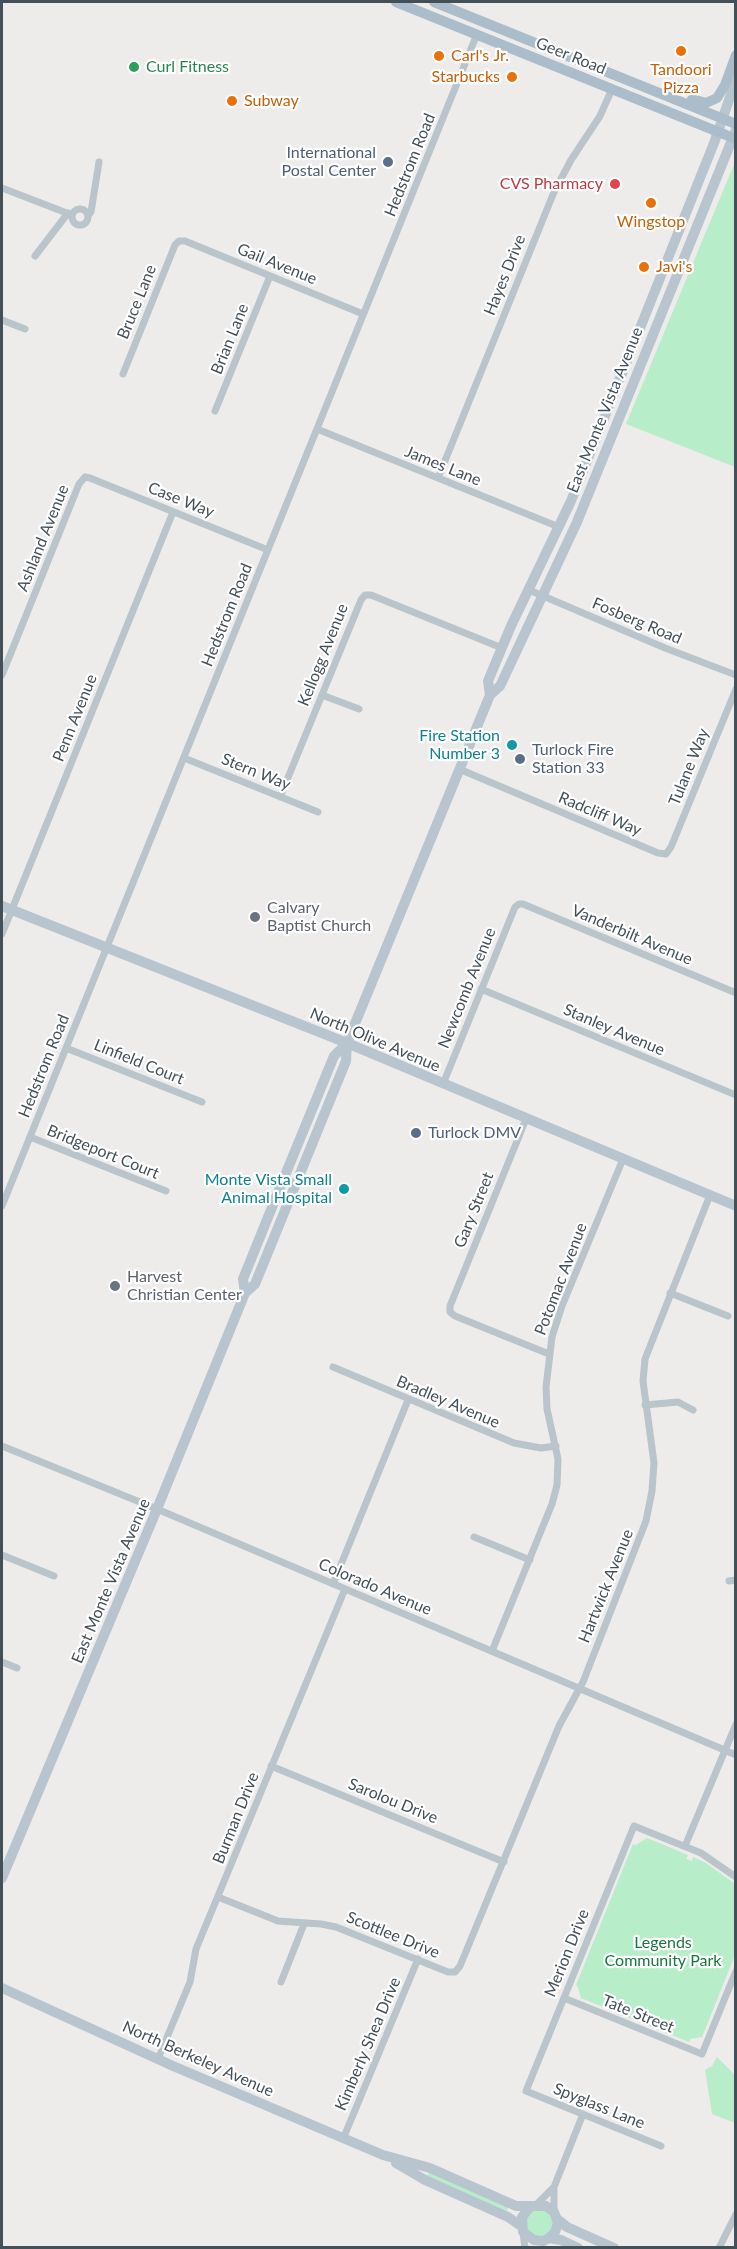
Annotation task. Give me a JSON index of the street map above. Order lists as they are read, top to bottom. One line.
{"streets":{"main road":["Geer Road","East Monte Vista Avenue","North Olive Avenue","North Berkeley Avenue"],"street":["Hedstrom Road","Gail Avenue","Hayes Drive","Bruce Lane","Brian Lane","James Lane","Case Way","Ashland Avenue","Fosberg Road","Kellogg Avenue","Penn Avenue","Tulane Way","Stern Way","Radcliff Way","Vanderbilt Avenue","Newcomb Avenue","Stanley Avenue","Linfield Court","Bridgeport Court","Gary Street","Potomac Avenue","Bradley Avenue","Hartwick Avenue","Colorado Avenue","Sarolou Drive","Burman Drive","Scottlee Drive","Merion Drive","Tate Street","Kimberly Shea Drive","Spyglass Lane"]},"crossings":[["Geer Road","Hedstrom Road"],["Geer Road","Hayes Drive"],["Geer Road","East Monte Vista Avenue"],["Hedstrom Road","Gail Avenue"],["Hedstrom Road","James Lane"],["Hedstrom Road","Case Way"],["Hedstrom Road","Stern Way"],["Hedstrom Road","North Olive Avenue"],["Hedstrom Road","Linfield Court"],["Hedstrom Road","Bridgeport Court"],["Gail Avenue","Bruce Lane"],["Gail Avenue","Brian Lane"],["Hayes Drive","James Lane"],["East Monte Vista Avenue","James Lane"],["East Monte Vista Avenue","Fosberg Road"],["East Monte Vista Avenue","Kellogg Avenue"],["East Monte Vista Avenue","Radcliff Way"],["East Monte Vista Avenue","North Olive Avenue"],["East Monte Vista Avenue","Colorado Avenue"],["Case Way","Ashland Avenue"],["Case Way","Penn Avenue"],["Kellogg Avenue","Stern Way"],["Penn Avenue","North Olive Avenue"],["Tulane Way","Radcliff Way"],["Vanderbilt Avenue","Newcomb Avenue"],["Newcomb Avenue","Stanley Avenue"],["Newcomb Avenue","North Olive Avenue"],["North Olive Avenue","Gary Street"],["North Olive Avenue","Potomac Avenue"],["North Olive Avenue","Hartwick Avenue"],["Gary Street","Potomac Avenue"],["Potomac Avenue","Bradley Avenue"],["Potomac Avenue","Colorado Avenue"],["Hartwick Avenue","Colorado Avenue"],["Hartwick Avenue","Sarolou Drive"],["Hartwick Avenue","Scottlee Drive"],["Colorado Avenue","Burman Drive"],["Sarolou Drive","Burman Drive"],["Burman Drive","Scottlee Drive"],["Burman Drive","North Berkeley Avenue"],["Scottlee Drive","Kimberly Shea Drive"],["Merion Drive","Tate Street"],["Merion Drive","Spyglass Lane"],["Kimberly Shea Drive","North Berkeley Avenue"]],"parks":["Legends Community Park"],"places":["Tandoori Pizza","Carl's Jr.","Curl Fitness","Starbucks","Subway","International Postal Center","CVS Pharmacy","Wingstop","Javi's","Fire Station Number 3","Turlock Fire Station 33","Calvary Baptist Church","Turlock DMV","Monte Vista Small Animal Hospital","Harvest Christian Center"]}
